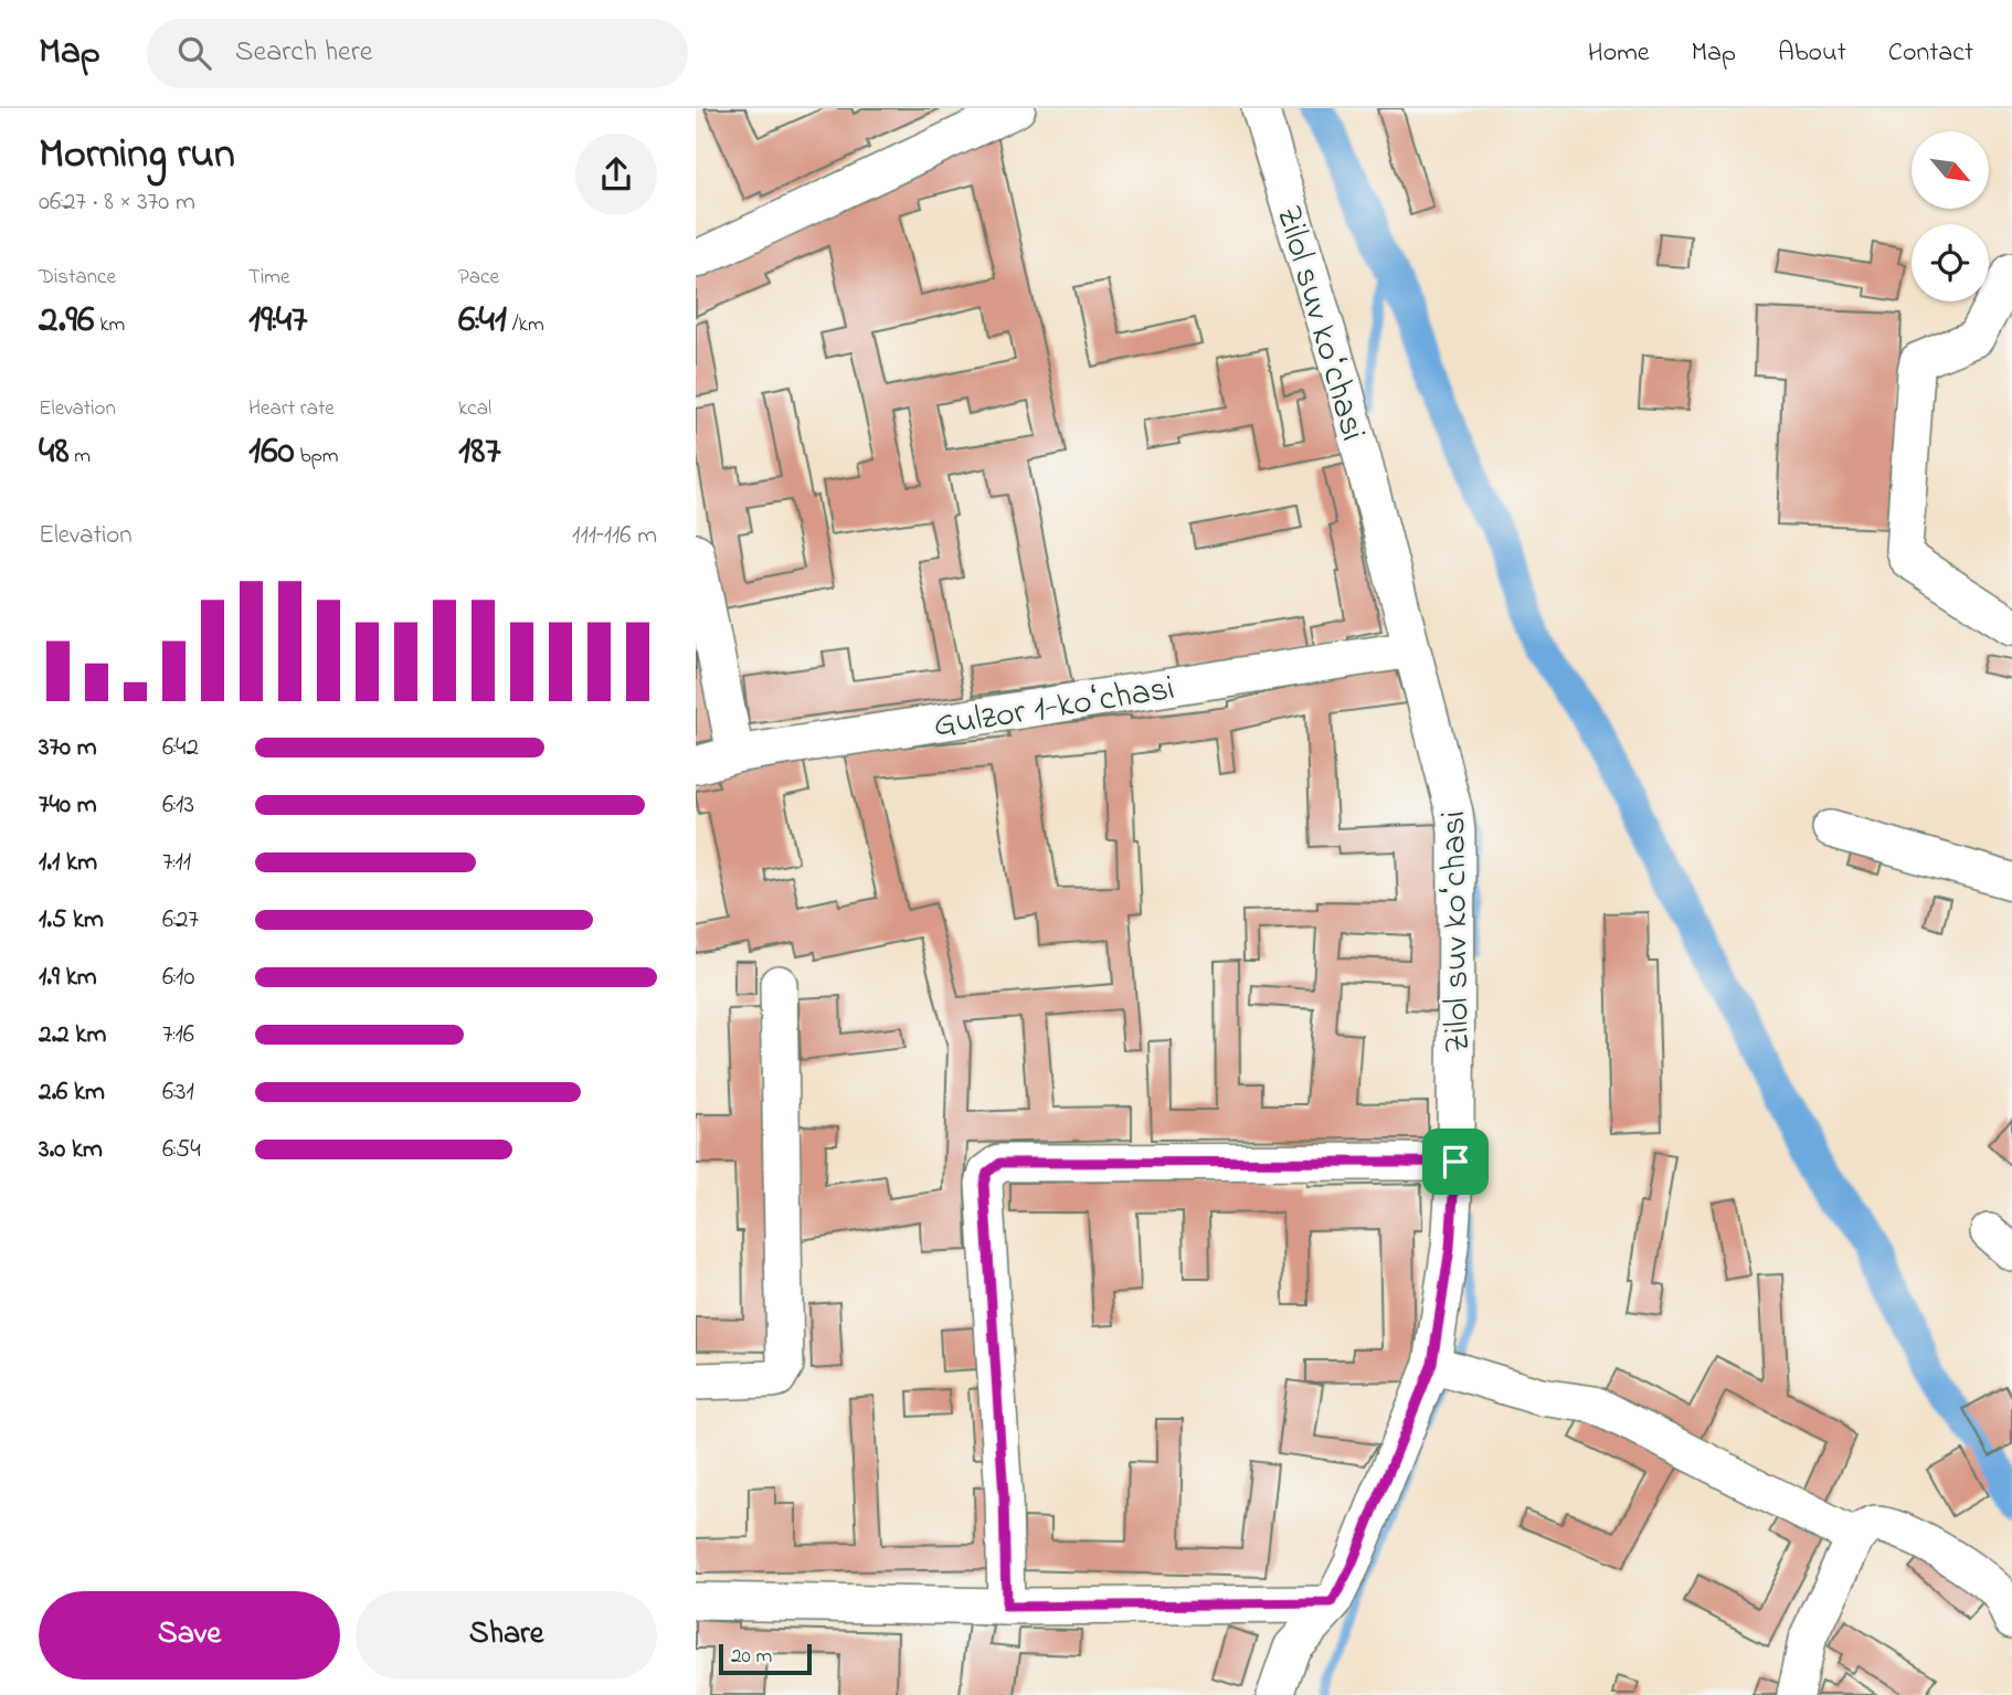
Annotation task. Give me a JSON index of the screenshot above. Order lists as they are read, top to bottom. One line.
{"streets":{"street":["Zilol suv koʻchasi","Gulzor 1-koʻchasi"]},"crossings":[["Zilol suv koʻchasi","Gulzor 1-koʻchasi"]],"scale_bar":"20 m","north":"bottom right","page":{"header":"Map","search":"Search here","nav":["Home","Map","About","Contact"],"heading":["Morning run","06:27 · 8 × 370 m"],"stats":[["Distance","2.96 km"],["Time","19:47"],["Pace","6:41 /km"],["Elevation","48 m"],["Heart rate","160 bpm"],["kcal","187"]],"chart":["Elevation","111–116 m"],"list":[{"name":"370 m","note":"6:42"},{"name":"740 m","note":"6:13"},{"name":"1.1 km","note":"7:11"},{"name":"1.5 km","note":"6:27"},{"name":"1.9 km","note":"6:10"},{"name":"2.2 km","note":"7:16"},{"name":"2.6 km","note":"6:31"},{"name":"3.0 km","note":"6:54"}],"buttons":["Save","Share"],"scale":"20 m"}}
